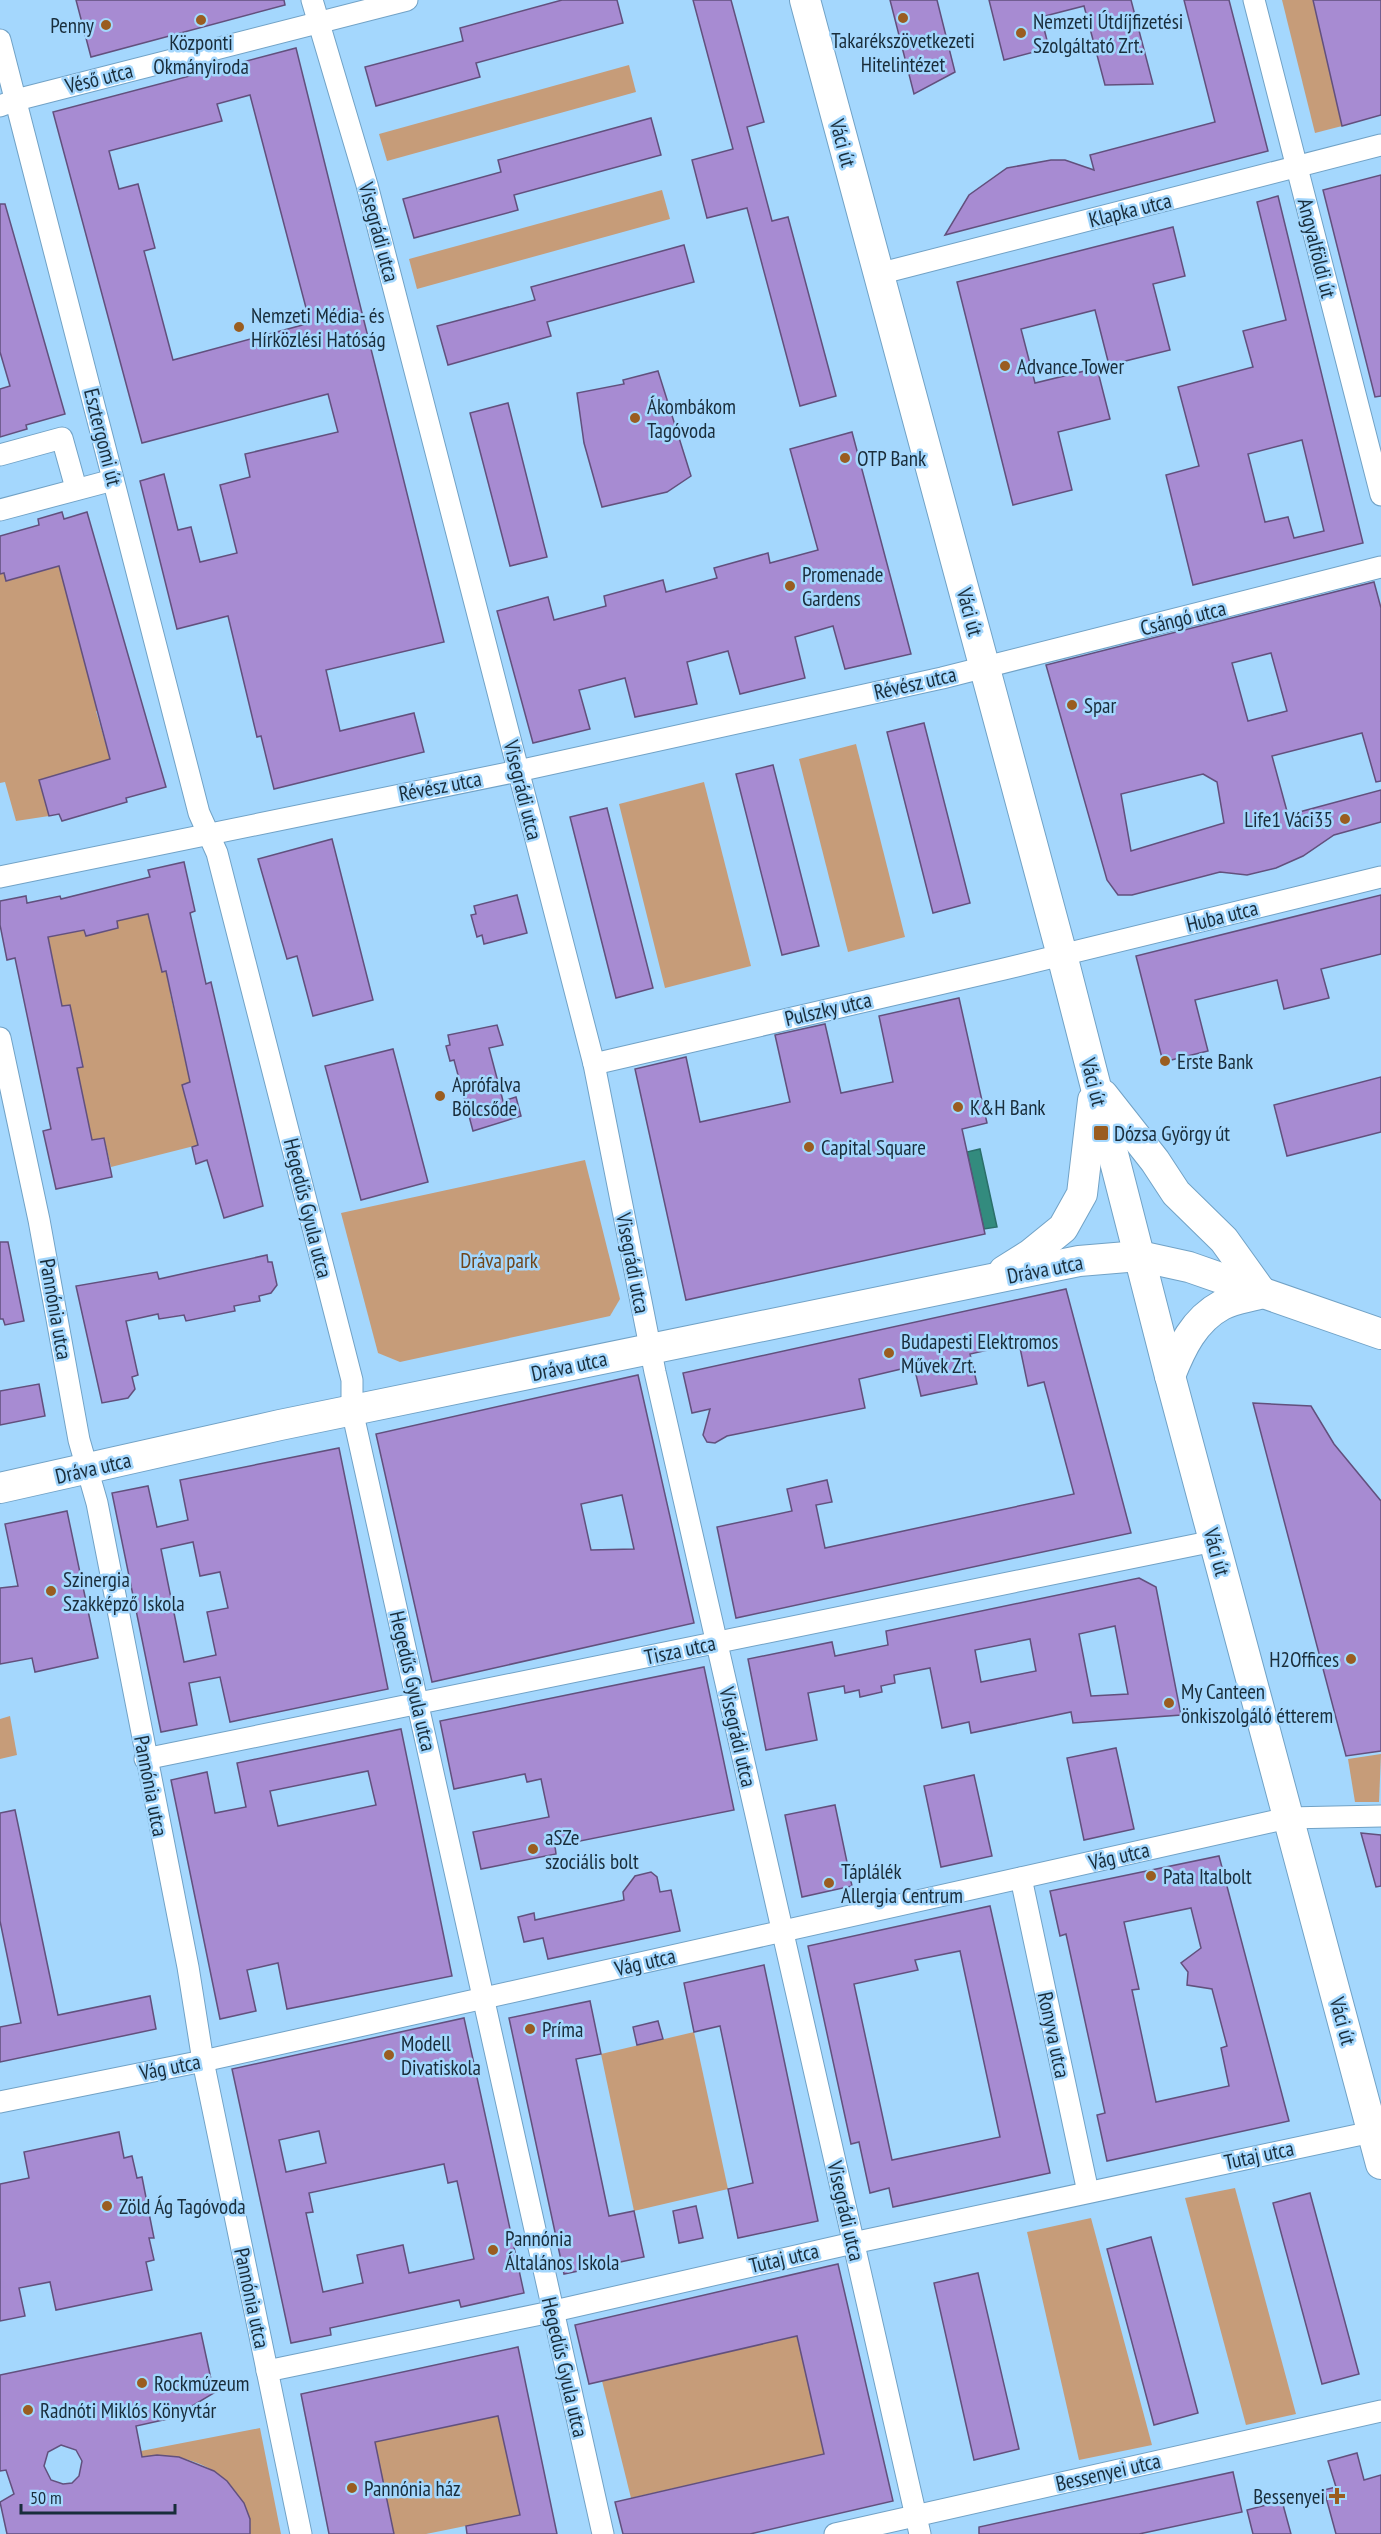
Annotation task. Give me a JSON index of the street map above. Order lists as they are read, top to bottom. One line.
{"streets":{"main road":["Váci út","Dráva utca"],"street":["Véső utca","Klapka utca","Visegrádi utca","Angyalföldi út","Esztergomi út","Csángó utca","Révész utca","Huba utca","Pulszky utca","Hegedűs Gyula utca","Pannónia utca","Tisza utca","Vág utca","Ronyva utca","Tutaj utca","Bessenyei utca"]},"crossings":[["Véső utca","Visegrádi utca"],["Véső utca","Esztergomi út"],["Váci út","Klapka utca"],["Váci út","Csángó utca"],["Váci út","Révész utca"],["Váci út","Huba utca"],["Váci út","Pulszky utca"],["Váci út","Dráva utca"],["Váci út","Tisza utca"],["Váci út","Vág utca"],["Váci út","Tutaj utca"],["Klapka utca","Angyalföldi út"],["Visegrádi utca","Révész utca"],["Visegrádi utca","Pulszky utca"],["Visegrádi utca","Dráva utca"],["Visegrádi utca","Tisza utca"],["Visegrádi utca","Vág utca"],["Visegrádi utca","Tutaj utca"],["Visegrádi utca","Bessenyei utca"],["Esztergomi út","Révész utca"],["Esztergomi út","Hegedűs Gyula utca"],["Csángó utca","Révész utca"],["Révész utca","Hegedűs Gyula utca"],["Huba utca","Pulszky utca"],["Hegedűs Gyula utca","Dráva utca"],["Hegedűs Gyula utca","Tisza utca"],["Hegedűs Gyula utca","Vág utca"],["Hegedűs Gyula utca","Tutaj utca"],["Dráva utca","Pannónia utca"],["Pannónia utca","Tisza utca"],["Pannónia utca","Vág utca"],["Pannónia utca","Tutaj utca"],["Vág utca","Ronyva utca"],["Ronyva utca","Tutaj utca"]],"parks":["Dráva park"],"places":{"other":["Takarékszövetkezeti Hitelintézet","Központi Okmányiroda","Penny","Nemzeti Útdíjfizetési Szolgáltató Zrt.","Nemzeti Média- és Hírközlési Hatóság","Advance Tower","Ákombákom Tagóvoda","OTP Bank","Promenade Gardens","Spar","Life1 Váci35","Erste Bank","Aprófalva Bölcsőde","K&H Bank","Capital Square","Budapesti Elektromos Művek Zrt.","Szinergia Szakképző Iskola","H2Offices","My Canteen önkiszolgáló étterem","aSZe szociális bolt","Pata Italbolt","Táplálék Allergia Centrum","Príma","Modell Divatiskola","Zöld Ág Tagóvoda","Pannónia Általános Iskola","Rockmúzeum","Radnóti Miklós Könyvtár","Pannónia ház"],"transit":["Dózsa György út"],"health":["Bessenyei"]},"scale_bar":"50 m"}
